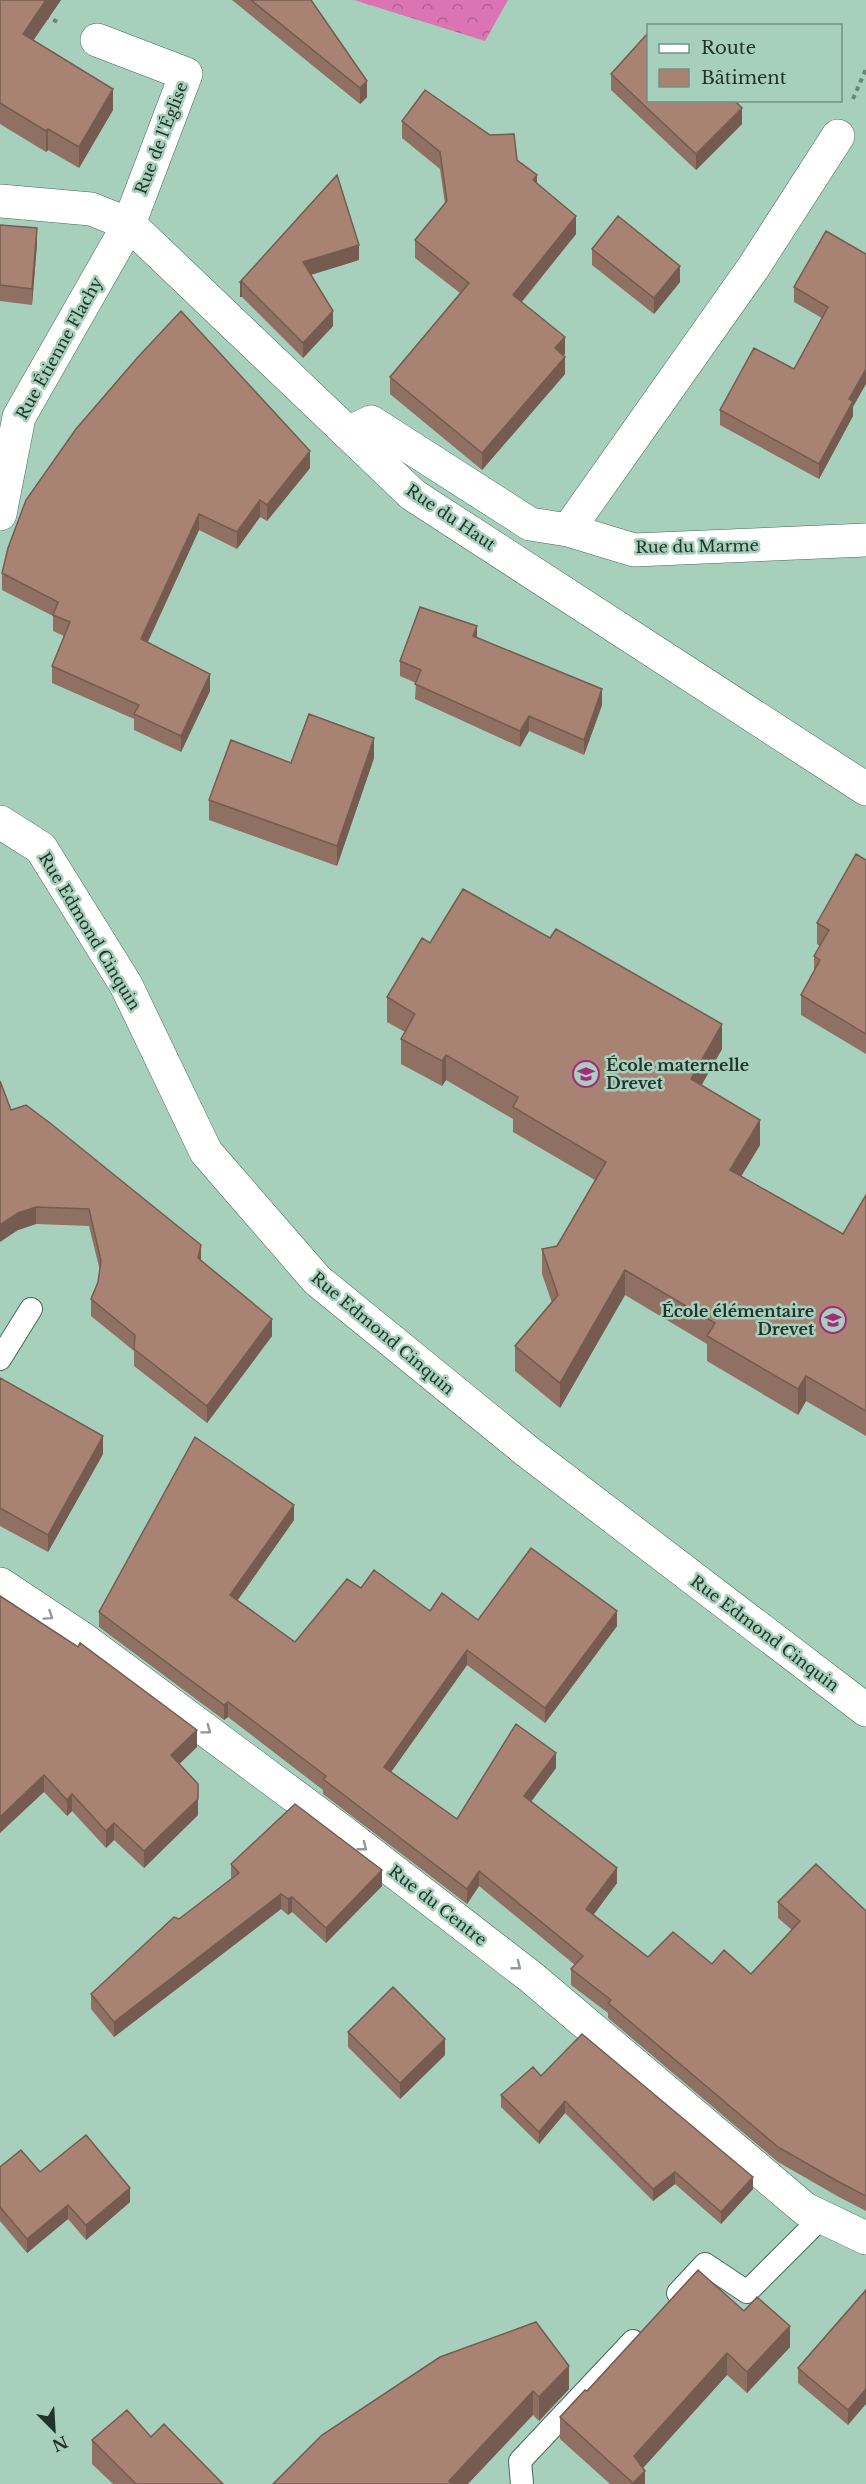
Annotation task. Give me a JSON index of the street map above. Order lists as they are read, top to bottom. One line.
{"streets":{"street":["Rue de l'Église","Rue Étienne Flachy","Rue du Haut","Rue du Marme","Rue Edmond Cinquin","Rue du Centre"]},"crossings":[["Rue de l'Église","Rue Étienne Flachy"],["Rue de l'Église","Rue du Haut"],["Rue Étienne Flachy","Rue du Haut"],["Rue du Haut","Rue du Marme"]],"one_way":["Rue du Centre"],"places":{"school or university":["École maternelle Drevet","École élémentaire Drevet"]},"legend":["Route","Bâtiment"],"north":"bottom right"}
